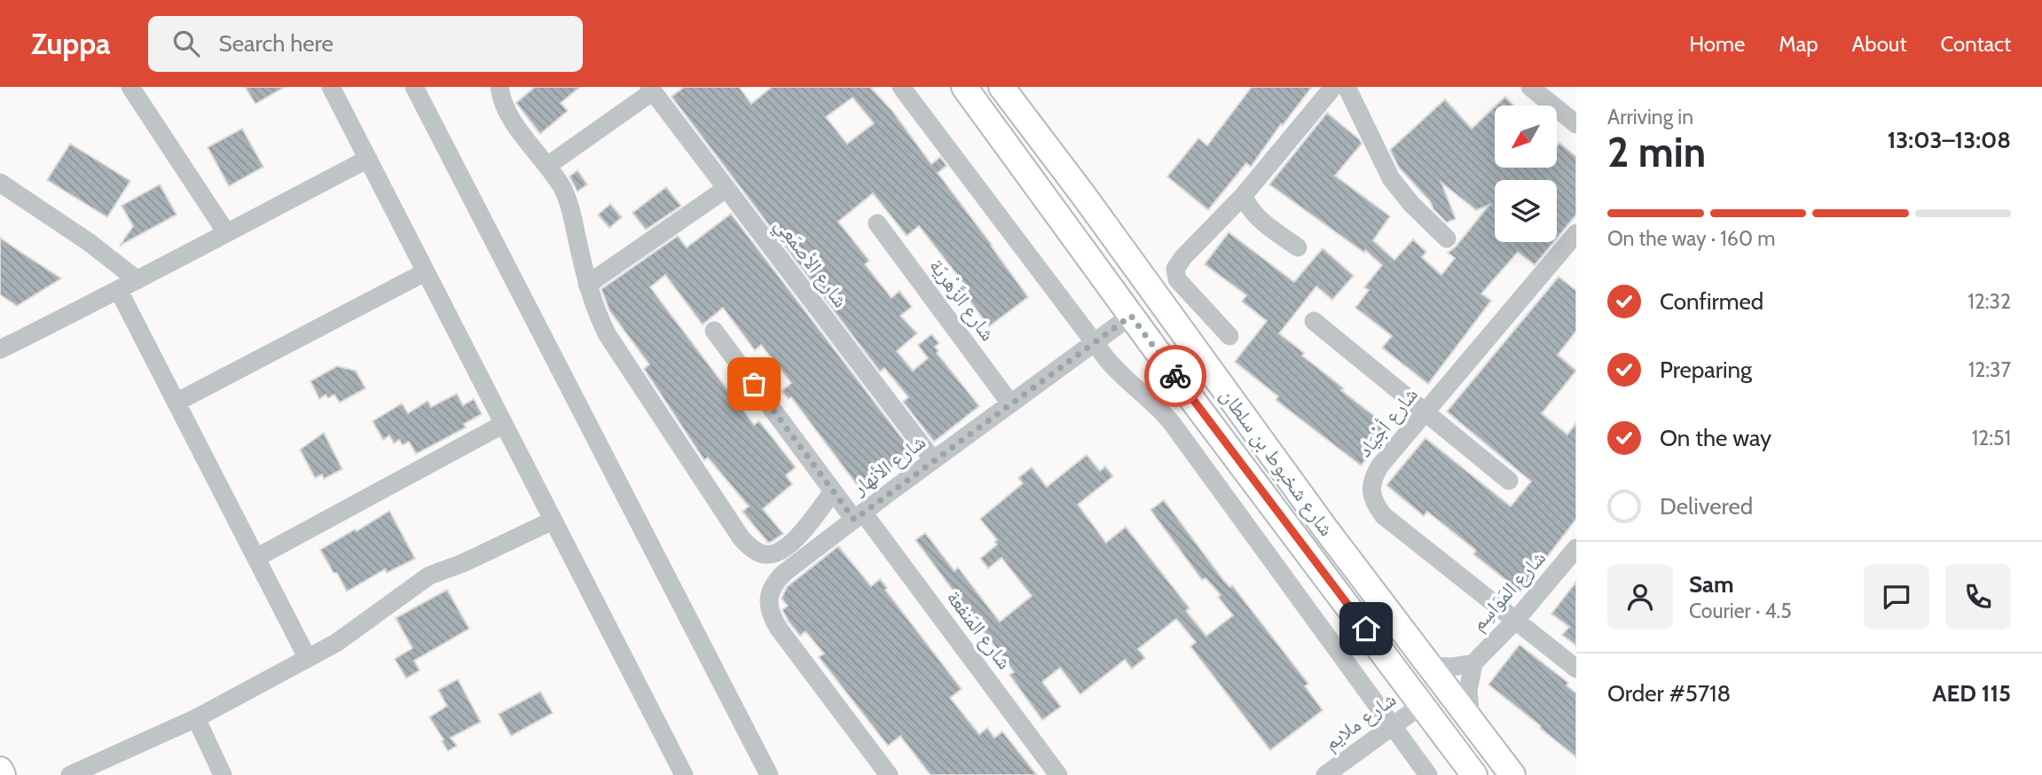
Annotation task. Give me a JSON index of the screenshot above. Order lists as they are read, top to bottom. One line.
{"streets":{"main road":["شارع شخبوط بن سلطان"],"street":["شارع الأصمَعِي","شارع الزَّهْريّة","شارع أجْيَاد","شارع الأنهار","شارع المَوَاسِم","شارع المَنفعة","شارع ملايم"]},"crossings":[["شارع الأصمَعِي","شارع الأنهار"],["شارع الزَّهْريّة","شارع الأنهار"],["شارع أجْيَاد","شارع المَوَاسِم"],["شارع شخبوط بن سلطان","شارع الأنهار"],["شارع شخبوط بن سلطان","شارع المَوَاسِم"],["شارع شخبوط بن سلطان","شارع ملايم"],["شارع الأنهار","شارع المَنفعة"]],"north":"bottom left","page":{"header":"Zuppa","search":"Search here","nav":["Home","Map","About","Contact"],"heading":["2 min","Arriving in","13:03–13:08"],"panel":["Sam","Courier · 4.5","Order #5718","AED 115"],"bar":"On the way · 160 m","list":[["Confirmed","12:32"],["Preparing","12:37"],["On the way","12:51"],"Delivered"]}}
